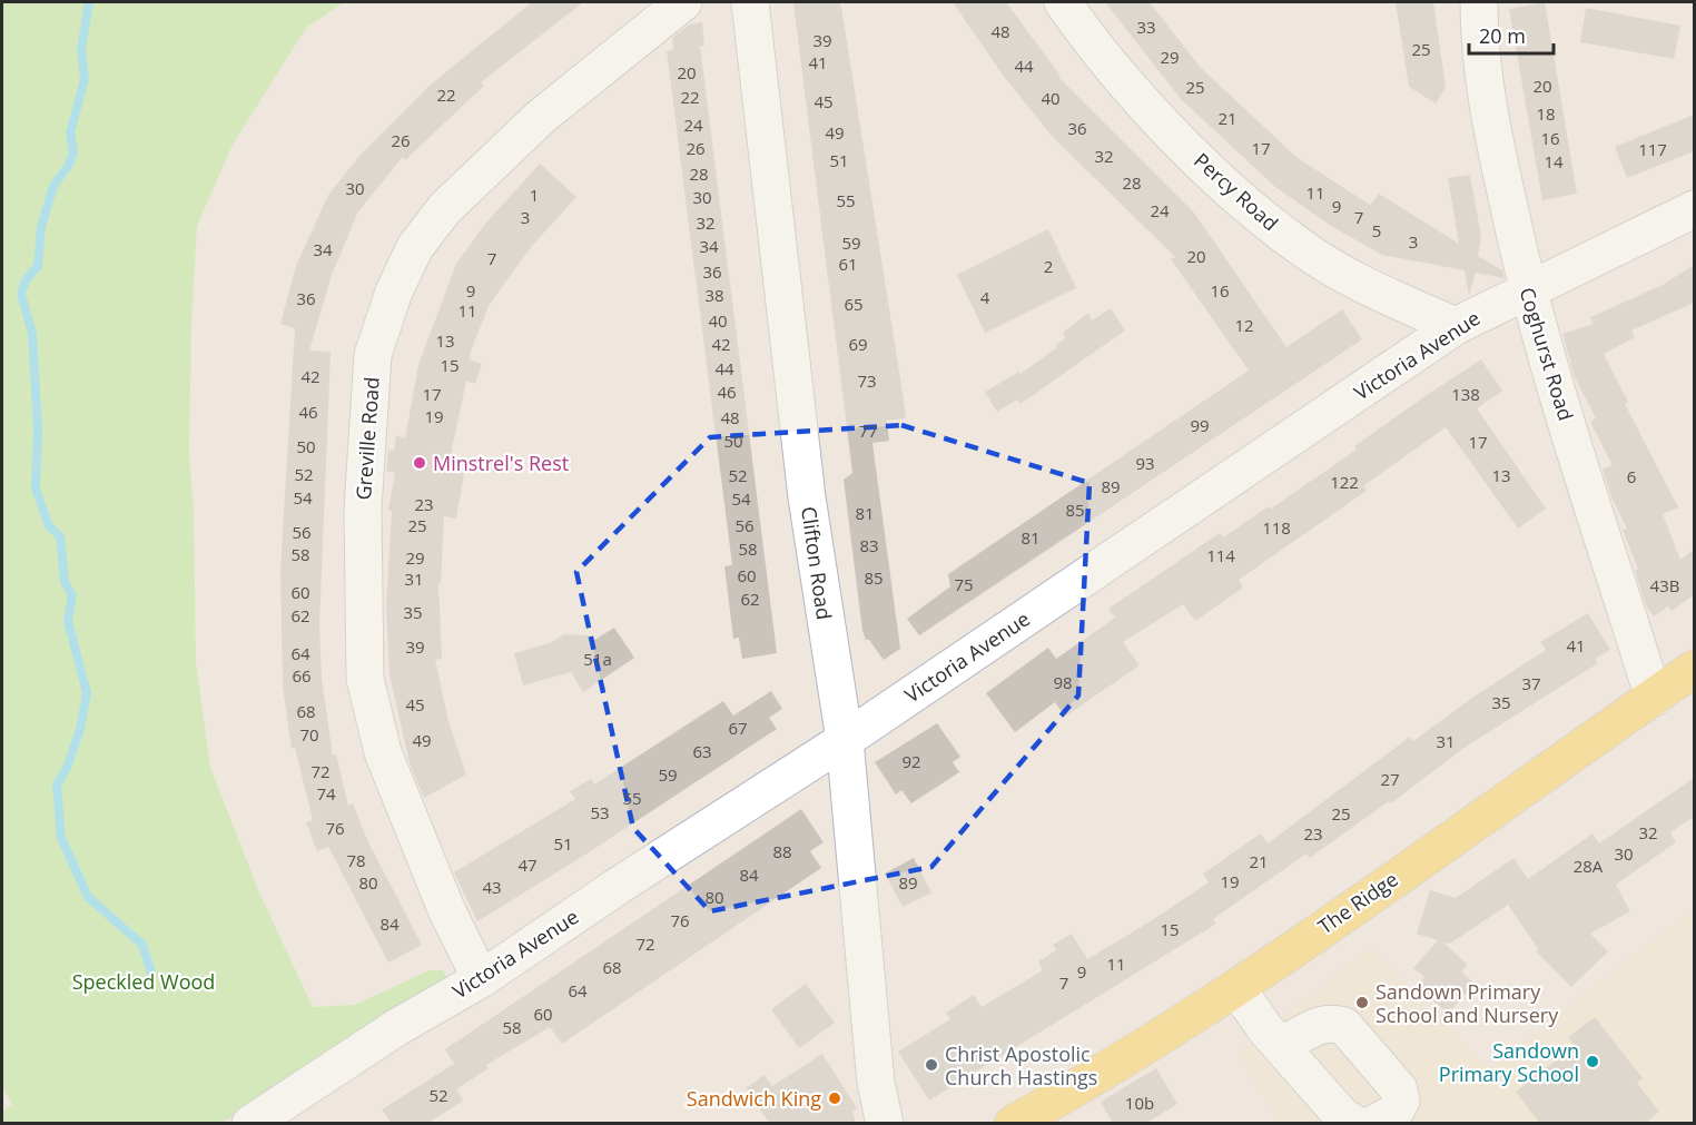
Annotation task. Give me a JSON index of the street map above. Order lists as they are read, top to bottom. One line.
{"streets":{"main road":["The Ridge"],"street":["Percy Road","Coghurst Road","Victoria Avenue","Greville Road","Clifton Road"]},"crossings":[["Percy Road","Victoria Avenue"],["Coghurst Road","Victoria Avenue"],["Coghurst Road","The Ridge"],["Victoria Avenue","Greville Road"],["Victoria Avenue","Clifton Road"]],"parks":["Speckled Wood"],"places":["Minstrel's Rest","Sandown Primary School and Nursery","Sandown Primary School","Christ Apostolic Church Hastings","Sandwich King"],"house_numbers":["33","48","39","25","29","41","44","20","20","25","22","22","40","45","18","21","24","36","49","16","26","26","17","117","32","51","14","28","28","30","11","1","30","55","9","24","3","7","32","5","3","59","34","34","20","7","61","2","36","9","16","38","4","36","65","11","40","12","13","42","69","15","44","42","73","46","17","138","46","19","48","99","77","50","17","50","93","52","52","13","6","122","89","54","54","23","85","81","25","56","118","56","81","83","58","58","114","29","60","85","31","75","43B","60","62","35","62","41","39","64","51a","66","98","37","35","45","68","67","70","49","31","63","92","72","59","27","74","55","53","25","76","32","23","51","88","30","78","21","47","28A","84","19","80","89","43","80","76","84","15","72","11","68","9","7","64","60","58","52","10b"],"scale_bar":"20 m"}
